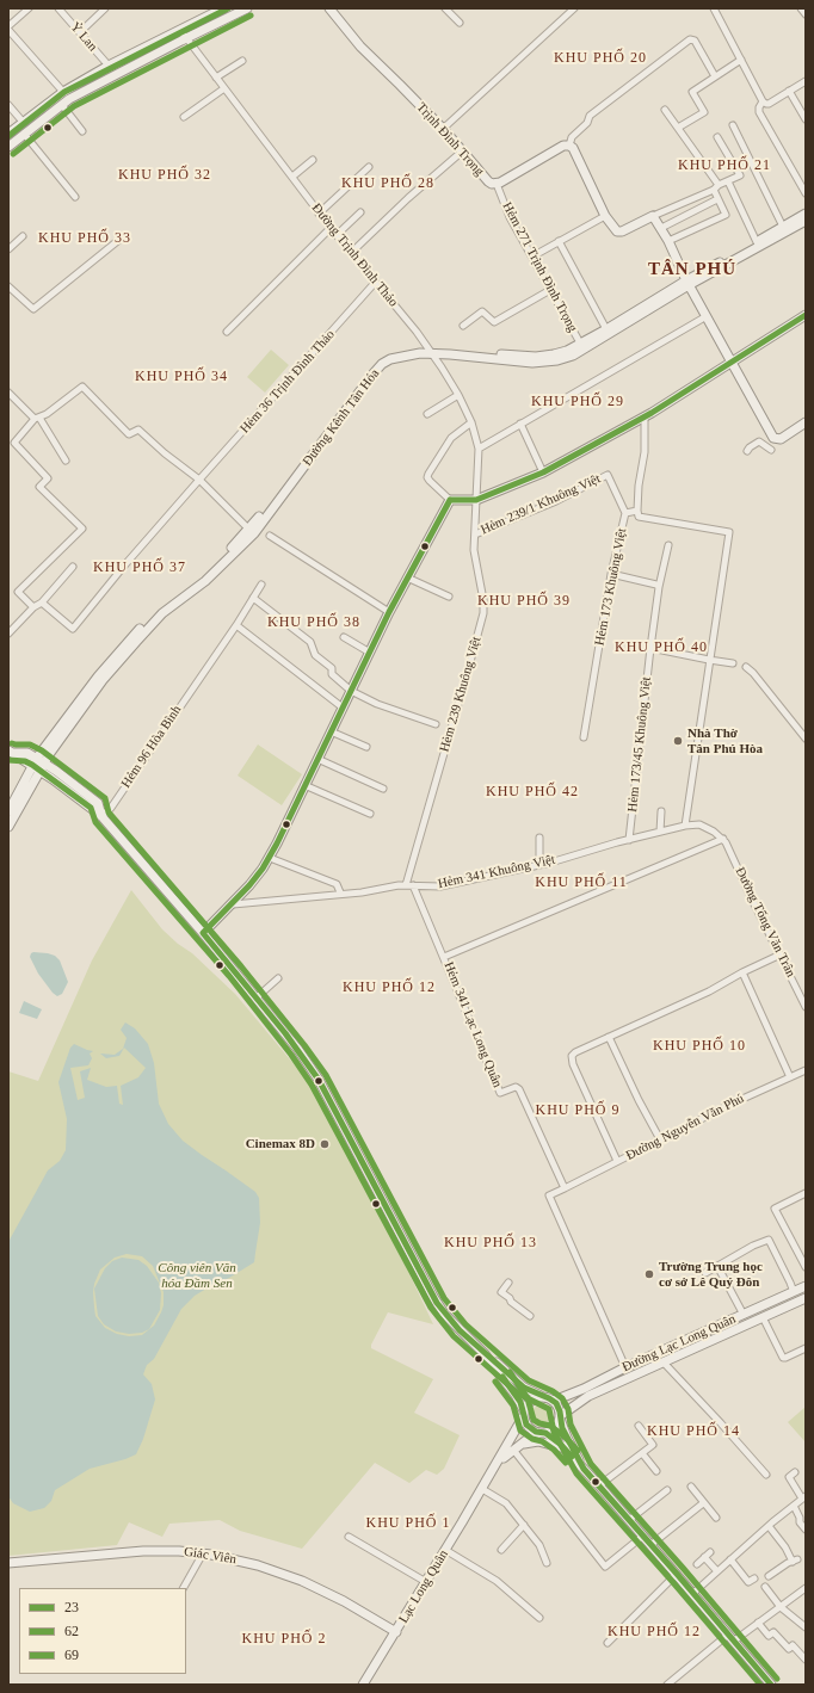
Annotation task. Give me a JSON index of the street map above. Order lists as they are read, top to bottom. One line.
{"streets":{"street":["Ỷ Lan","Trịnh Đình Trọng","Đường Trịnh Đình Thảo","Hẻm 271 Trịnh Đình Trọng","Hẻm 36 Trịnh Đình Thảo","Đường Kênh Tân Hóa","Hẻm 239/1 Khuông Việt","Hẻm 173 Khuông Việt","Hẻm 239 Khuông Việt","Hẻm 173/45 Khuông Việt","Hẻm 96 Hòa Bình","Hẻm 341 Khuông Việt","Đường Tống Văn Trân","Hẻm 341 Lạc Long Quân","Đường Nguyễn Văn Phú","Đường Lạc Long Quân","Giác Viên","Lạc Long Quân"]},"crossings":[["Trịnh Đình Trọng","Hẻm 271 Trịnh Đình Trọng"],["Đường Trịnh Đình Thảo","Hẻm 36 Trịnh Đình Thảo"],["Đường Trịnh Đình Thảo","Đường Kênh Tân Hóa"],["Đường Trịnh Đình Thảo","Hẻm 239 Khuông Việt"],["Hẻm 271 Trịnh Đình Trọng","Đường Kênh Tân Hóa"],["Hẻm 239/1 Khuông Việt","Hẻm 173 Khuông Việt"],["Hẻm 239/1 Khuông Việt","Hẻm 239 Khuông Việt"],["Hẻm 239 Khuông Việt","Hẻm 341 Khuông Việt"],["Hẻm 173/45 Khuông Việt","Hẻm 341 Khuông Việt"],["Hẻm 341 Khuông Việt","Đường Tống Văn Trân"],["Hẻm 341 Khuông Việt","Hẻm 341 Lạc Long Quân"],["Hẻm 341 Lạc Long Quân","Đường Nguyễn Văn Phú"],["Giác Viên","Lạc Long Quân"]],"districts":["KHU PHỐ 20","KHU PHỐ 21","KHU PHỐ 32","KHU PHỐ 28","KHU PHỐ 33","TÂN PHÚ","KHU PHỐ 34","KHU PHỐ 29","KHU PHỐ 37","KHU PHỐ 39","KHU PHỐ 38","KHU PHỐ 40","KHU PHỐ 42","KHU PHỐ 11","KHU PHỐ 12","KHU PHỐ 10","KHU PHỐ 9","KHU PHỐ 13","KHU PHỐ 14","KHU PHỐ 1","KHU PHỐ 12","KHU PHỐ 2"],"parks":["Công viên Văn hóa Đầm Sen"],"places":["Nhà Thờ Tân Phú Hòa","Cinemax 8D","Trường Trung học cơ sở Lê Quý Đôn"],"lines":["transit line 69","transit line 62","transit line 23"],"legend":["23","62","69"]}
